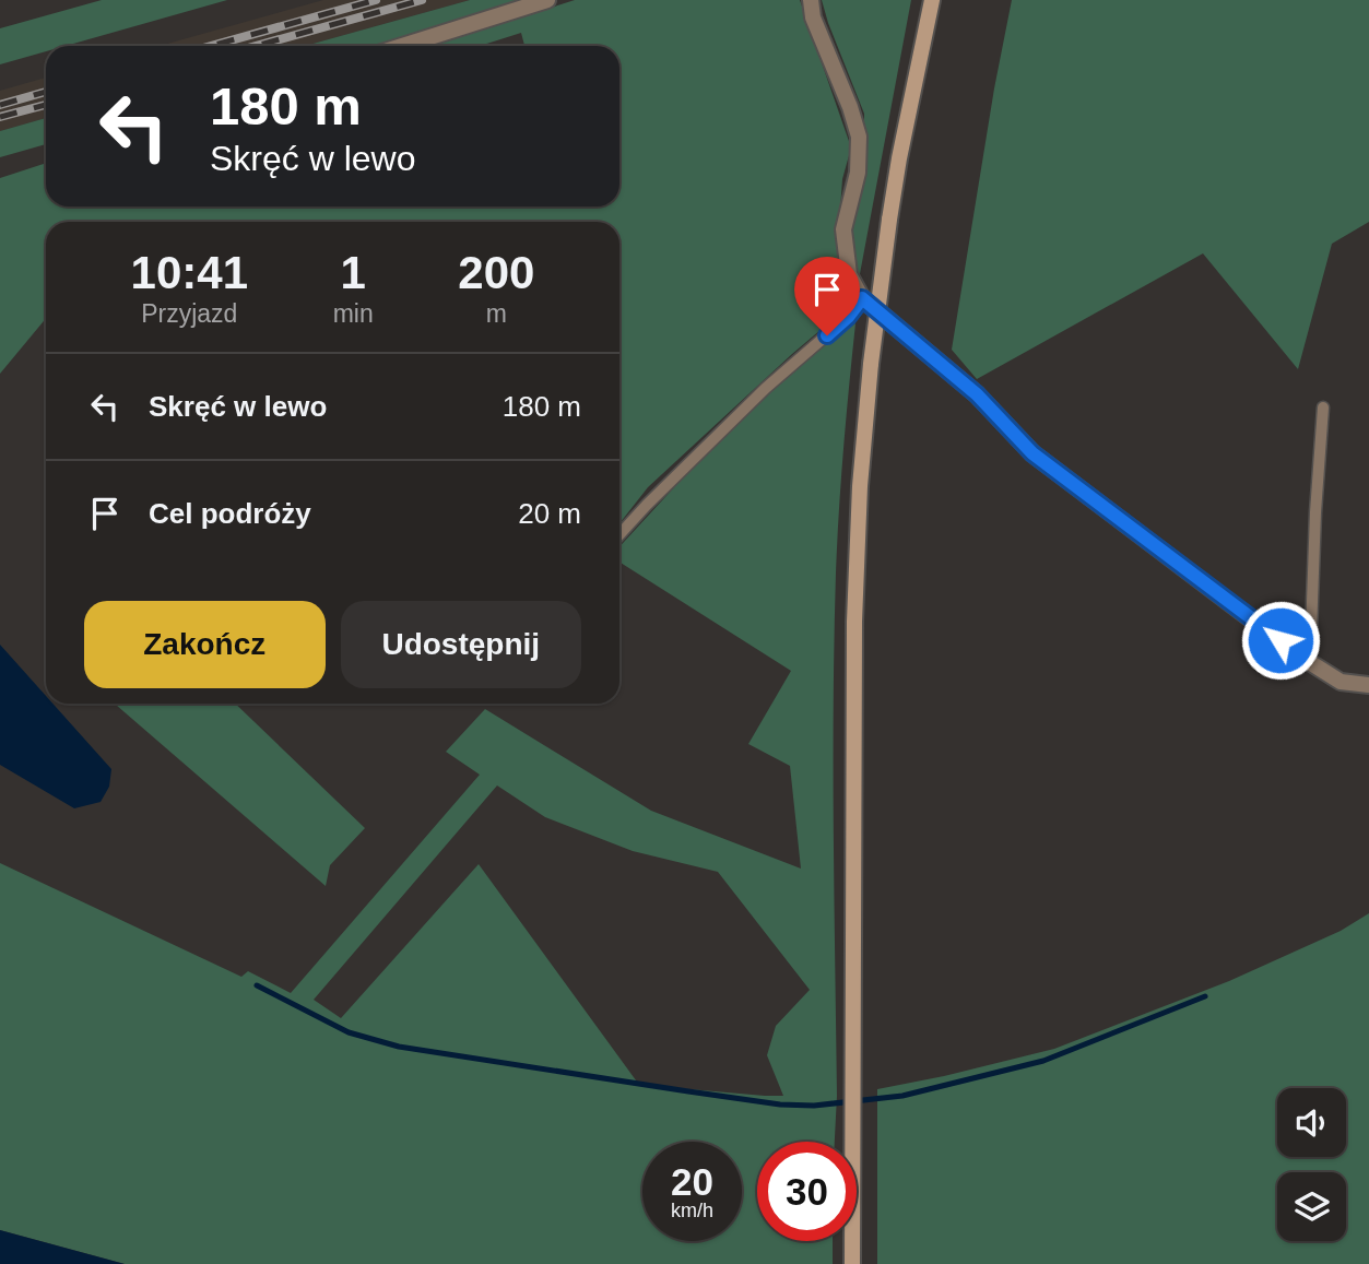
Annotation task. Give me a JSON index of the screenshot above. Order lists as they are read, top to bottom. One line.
{"page":{"turn":["180 m","Skręć w lewo"],"eta":["10:41","Przyjazd","1","min","200","m"],"list":[{"name":"Skręć w lewo","value":"180 m"},{"name":"Cel podróży","value":"20 m"}],"buttons":["Zakończ","Udostępnij"],"speed":"20 km/h","limit":"30"}}
